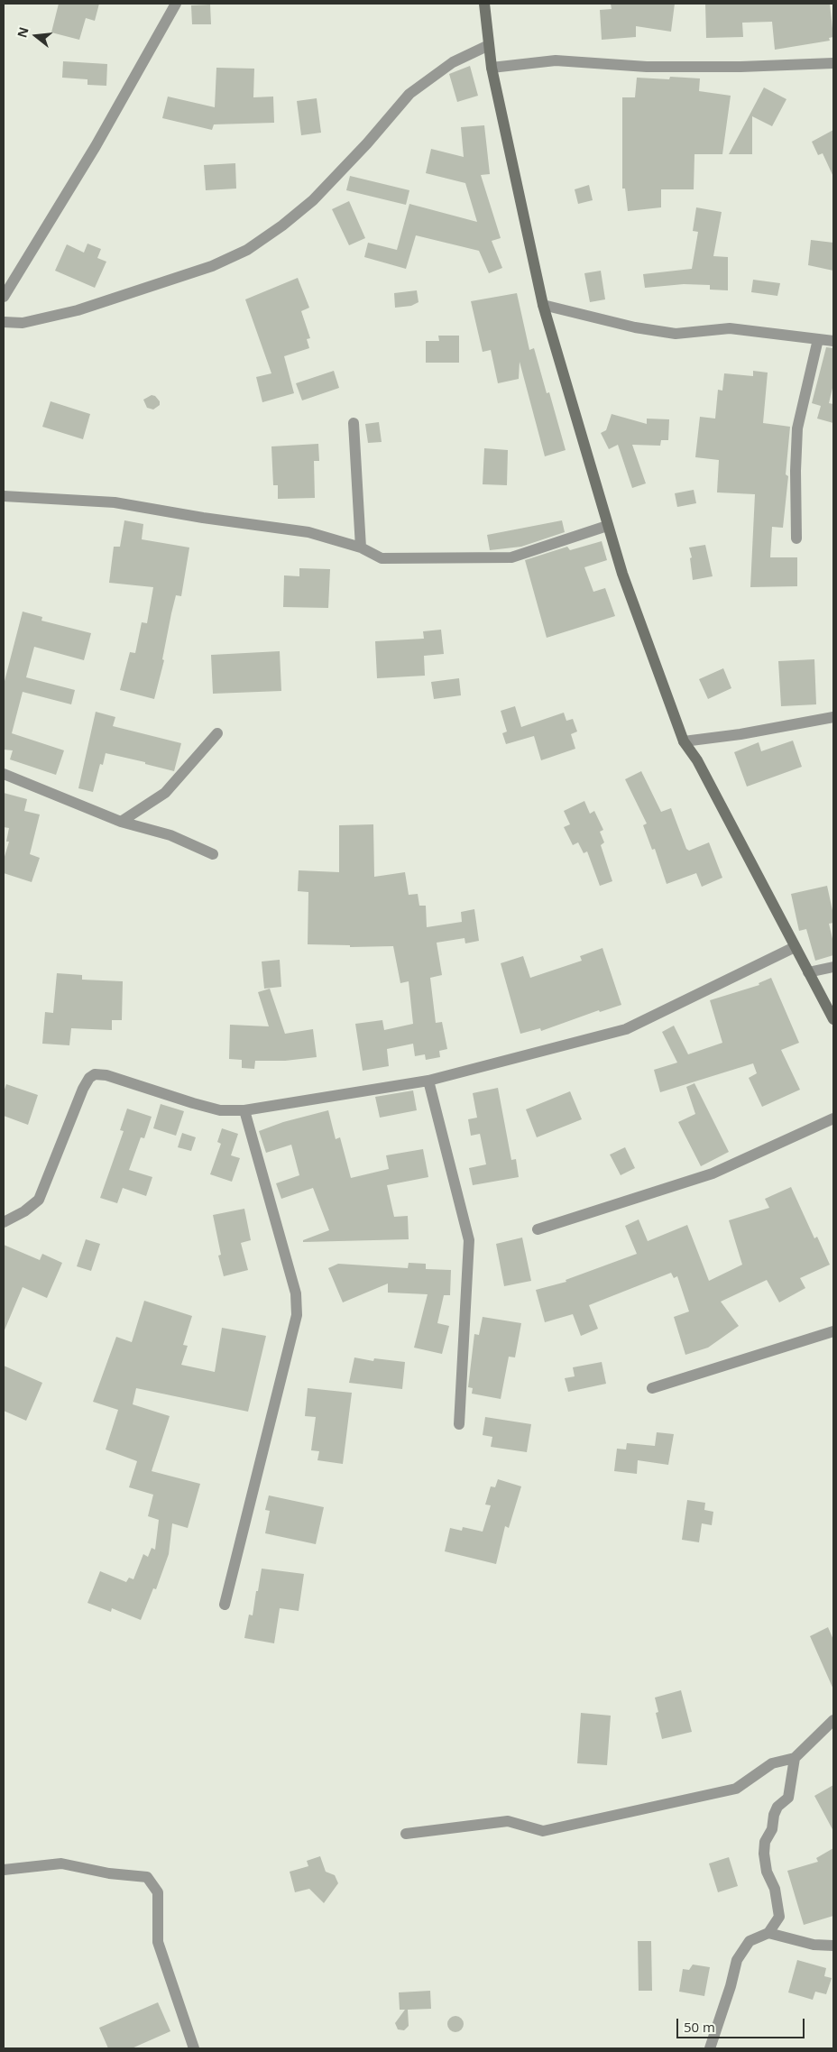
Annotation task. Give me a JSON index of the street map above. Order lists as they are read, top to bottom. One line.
{"scale_bar":"50 m","north":"left"}
